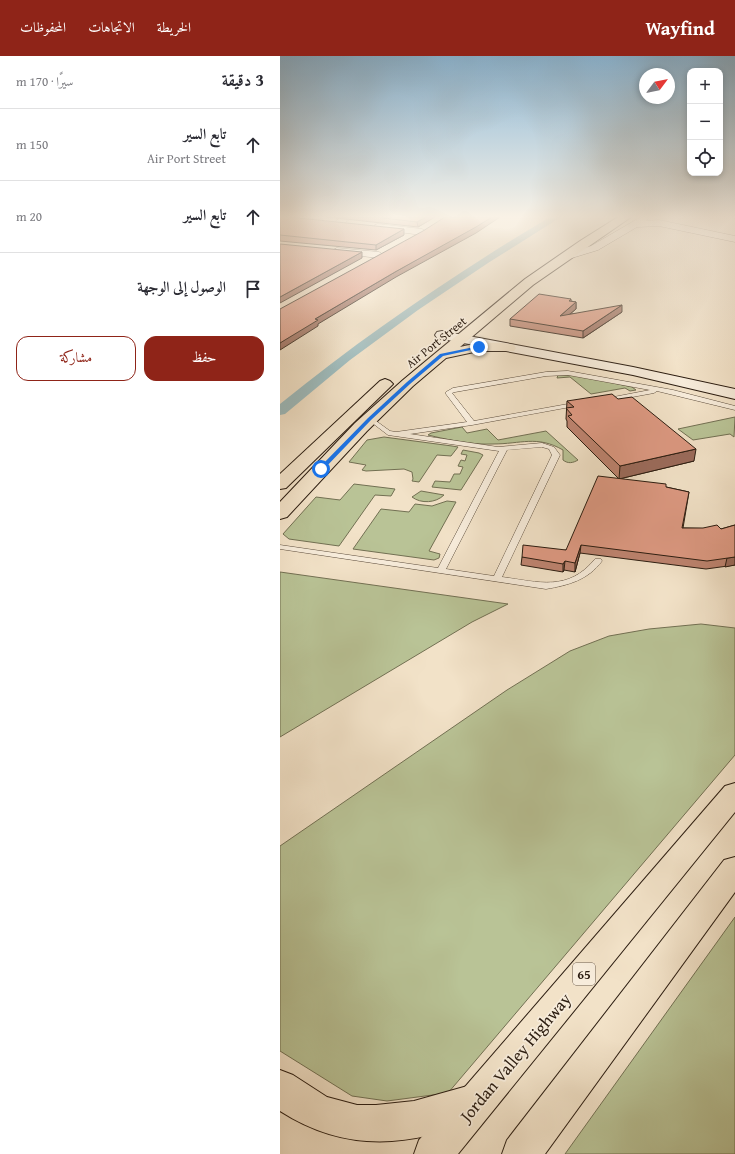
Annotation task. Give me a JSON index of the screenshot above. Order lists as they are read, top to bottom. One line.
{"streets":{"main road":["Air Port Street","65","Jordan Valley Highway"]},"north":"top right","page":{"header":"Wayfind","nav":["الخريطة","الاتجاهات","المحفوظات"],"heading":["3 دقيقة","سيرًا · 170 m"],"map_buttons":["+","−"],"list":[["تابع السير","Air Port Street","150 m"],["تابع السير","20 m"],"الوصول إلى الوجهة"],"buttons":["حفظ","مشاركة"]}}
